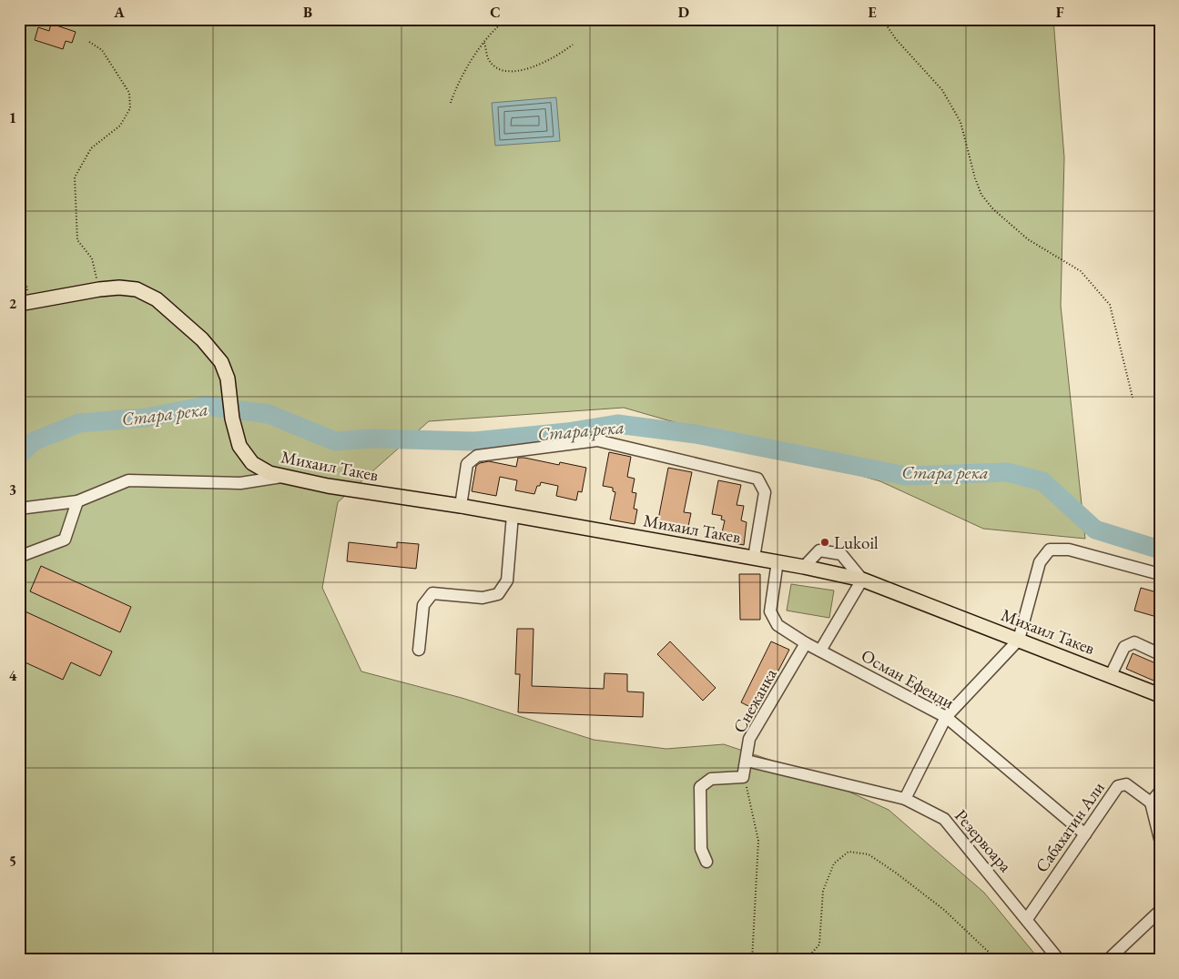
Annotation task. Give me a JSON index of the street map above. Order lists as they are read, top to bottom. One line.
{"streets":{"main road":["Михаил Такев"],"street":["Осман Ефенди","Снежанка","Сабахатин Али","Резервоара"]},"crossings":[["Михаил Такев","Осман Ефенди"],["Осман Ефенди","Снежанка"],["Осман Ефенди","Сабахатин Али"],["Снежанка","Резервоара"],["Сабахатин Али","Резервоара"]],"water":["Стара река"],"places":["Lukoil"],"grid":{"columns":["A","B","C","D","E","F"],"rows":["1","2","3","4","5"]}}
